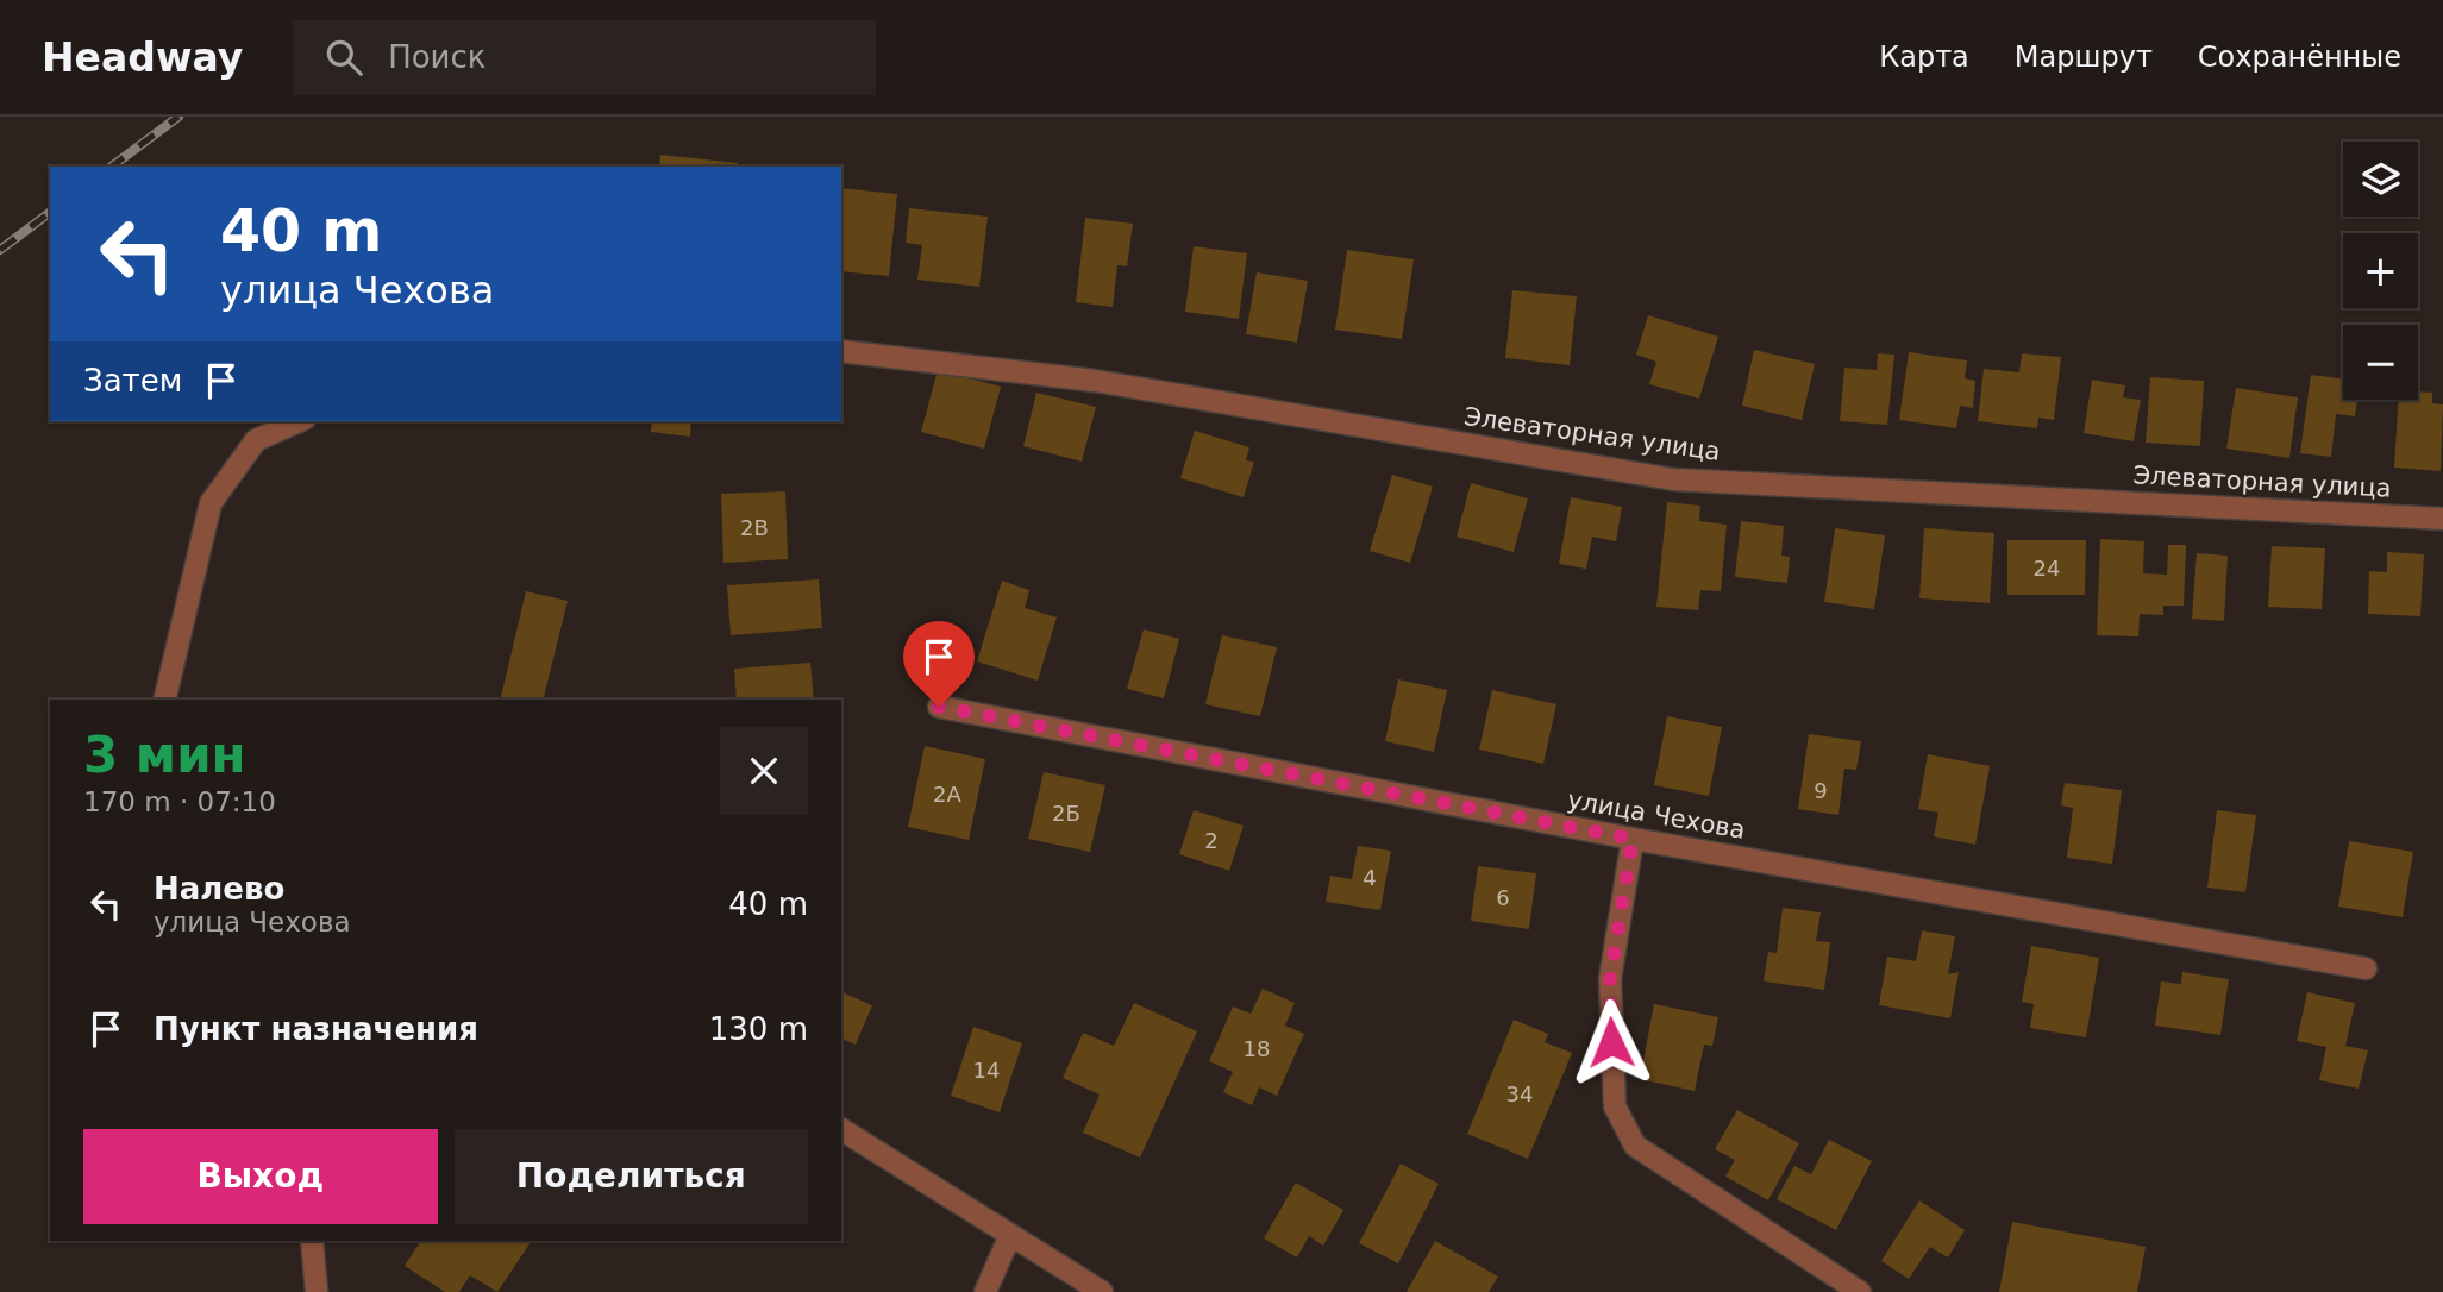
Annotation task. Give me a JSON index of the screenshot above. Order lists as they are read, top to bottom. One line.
{"streets":{"street":["Элеваторная улица","улица Чехова"]},"house_numbers":["2В","24","9","2А","2Б","2","4","6","18","14","34"],"page":{"header":"Headway","search":"Поиск","nav":["Карта","Маршрут","Сохранённые"],"map_buttons":["+","−"],"turn":["40 m","улица Чехова"],"then":"Затем","heading":["3 мин","170 m · 07:10"],"list":[{"name":"Налево","note":"улица Чехова","value":"40 m"},{"name":"Пункт назначения","value":"130 m"}],"buttons":["Выход","Поделиться"]}}
